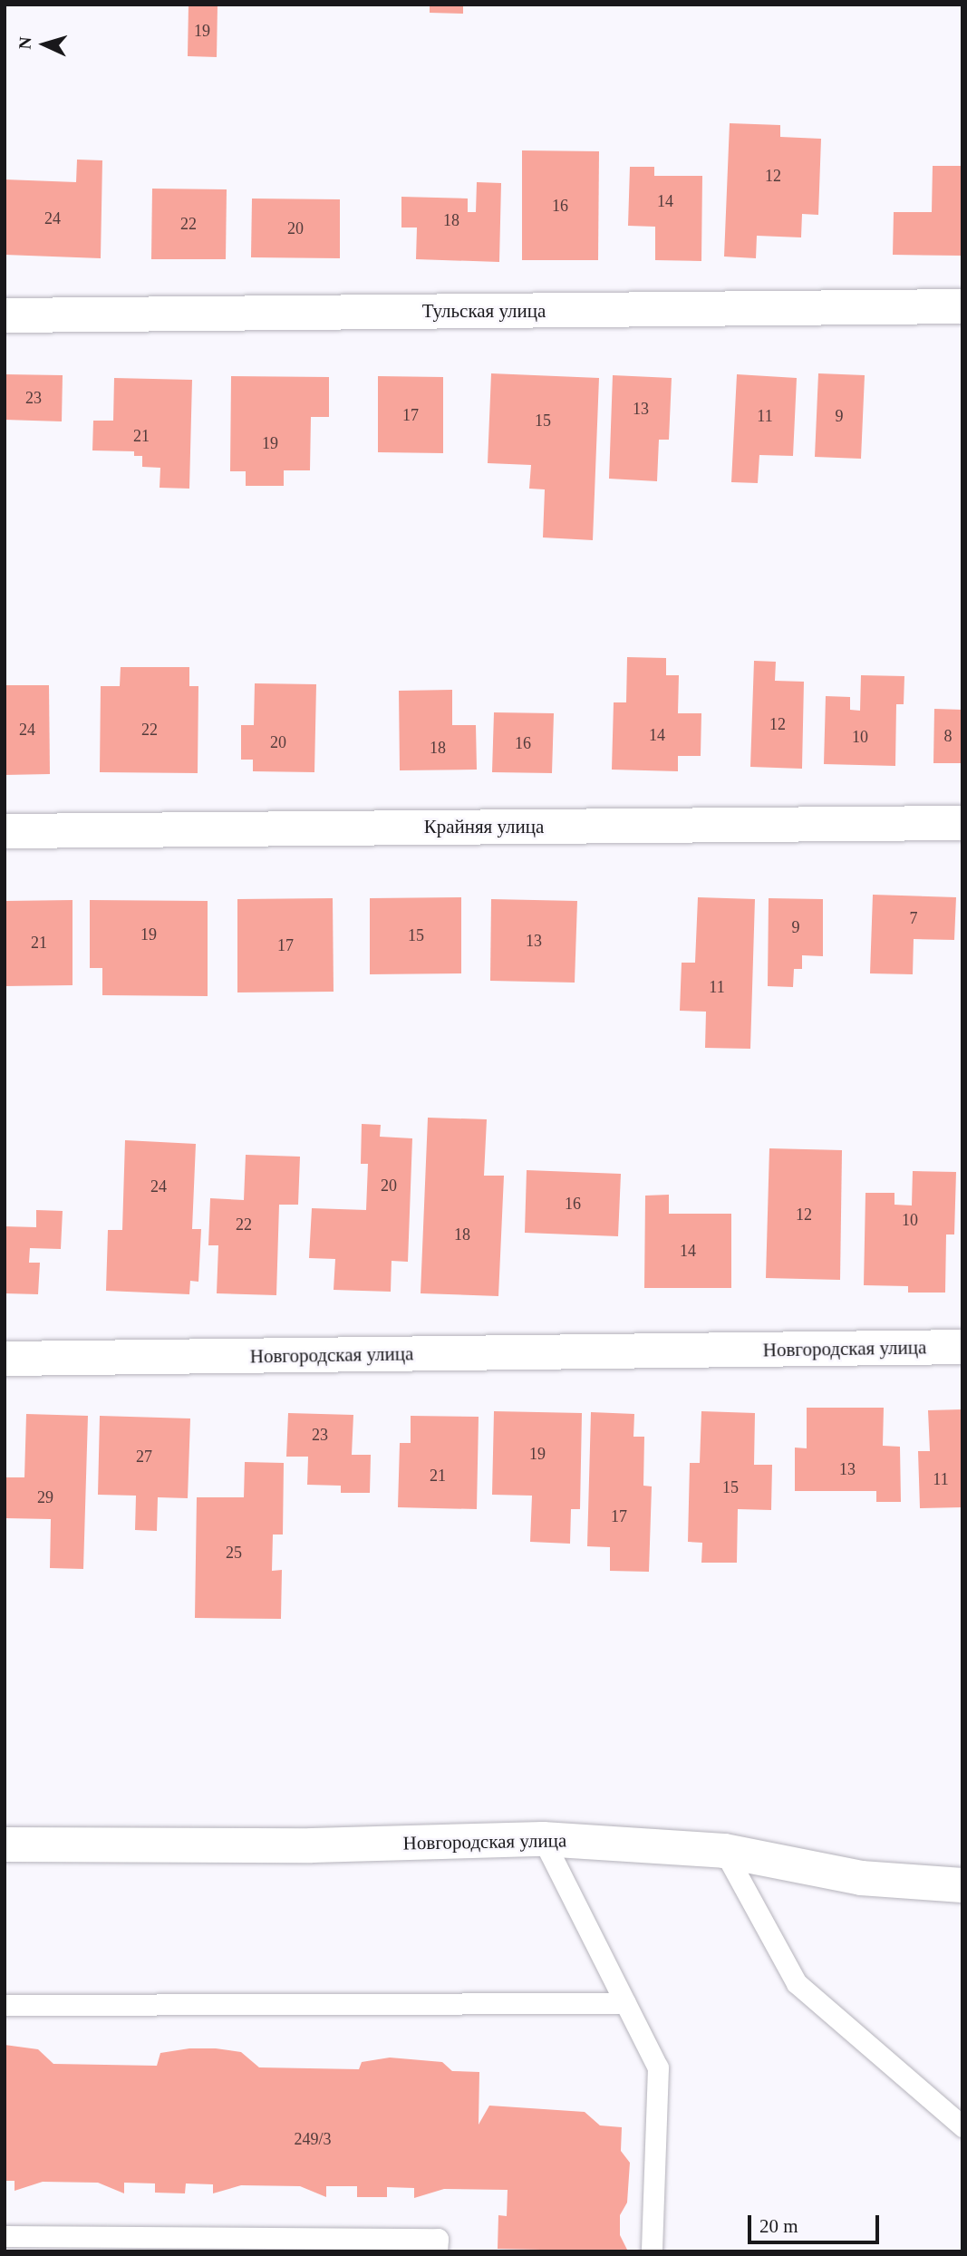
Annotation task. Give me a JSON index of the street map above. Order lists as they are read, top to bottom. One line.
{"streets":{"street":["Тульская улица","Крайняя улица","Новгородская улица"]},"house_numbers":["19","12","14","16","24","18","22","20","23","13","17","11","9","15","21","19","12","24","22","14","8","10","20","16","18","7","9","19","15","13","21","17","11","20","24","16","12","10","22","18","14","23","19","27","13","21","11","15","29","17","25","249/3"],"scale_bar":"20 m","north":"left"}
